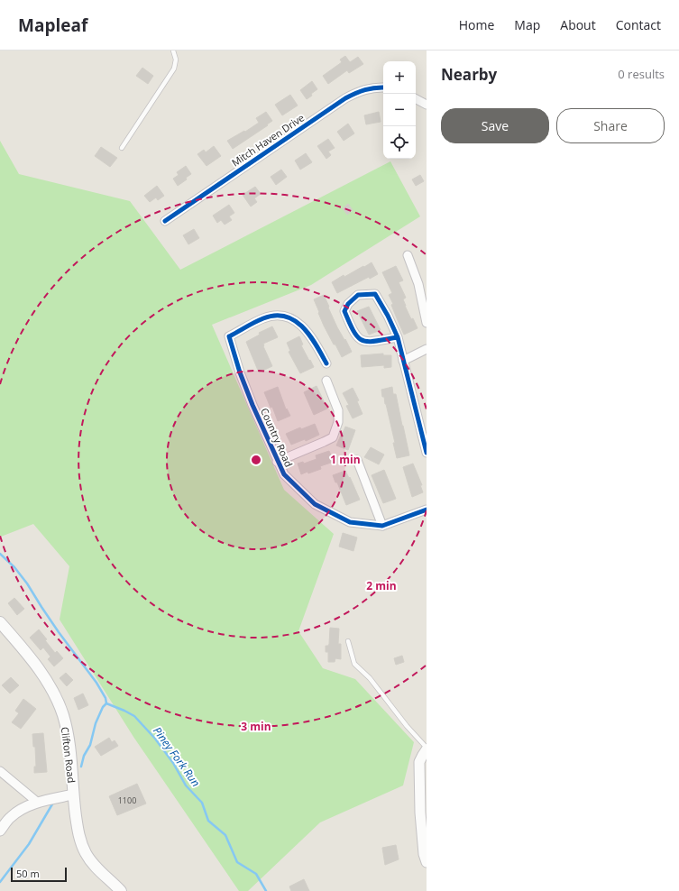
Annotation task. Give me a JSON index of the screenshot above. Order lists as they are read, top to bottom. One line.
{"streets":{"main road":["Clifton Road"],"street":["Mitch Haven Drive","Country Road"]},"water":["Piney Fork Run"],"house_numbers":["1100"],"scale_bar":"50 m","page":{"header":"Mapleaf","nav":["Home","Map","About","Contact"],"heading":["Nearby","0 results"],"map_buttons":["+","−"],"buttons":["Save","Share"],"scale":"50 m"},"rings":["1 min","2 min","3 min"]}
